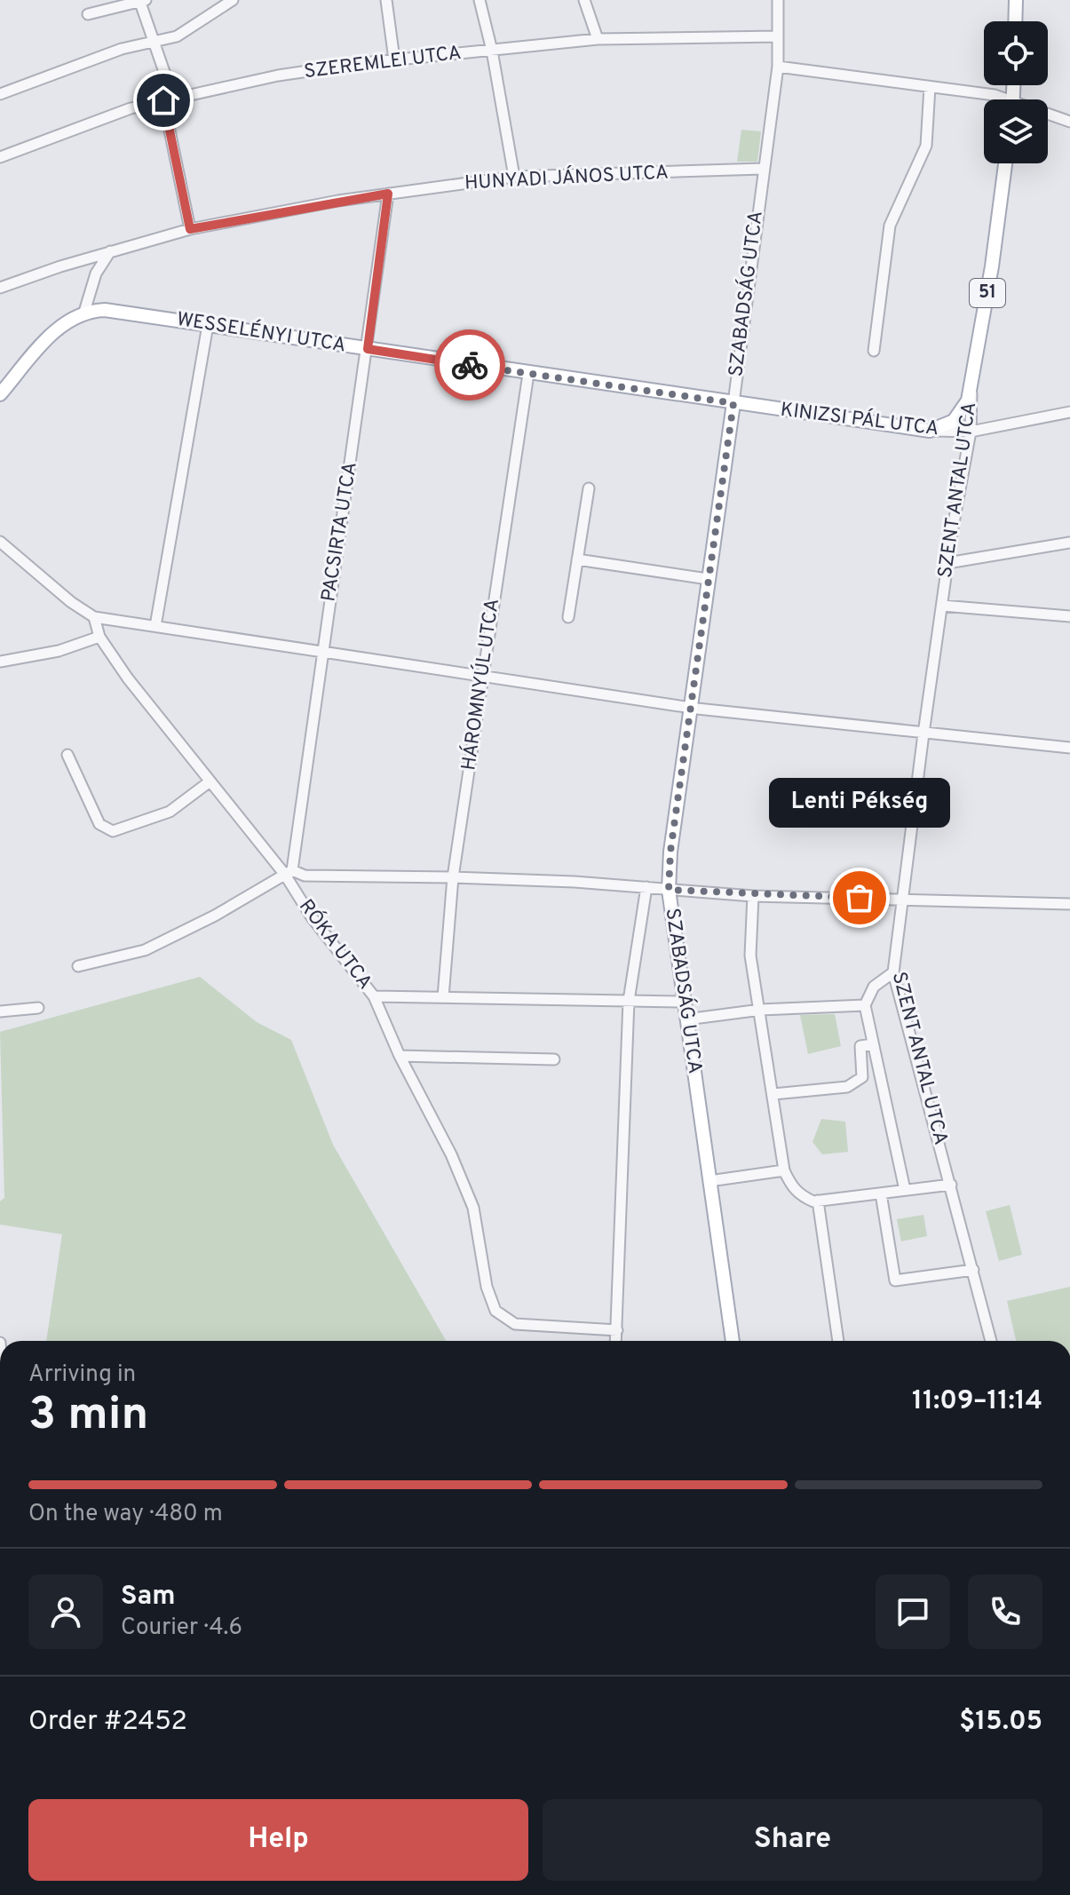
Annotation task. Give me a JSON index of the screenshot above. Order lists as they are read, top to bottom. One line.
{"streets":{"main road":["51","SZABADSÁG UTCA","WESSELÉNYI UTCA","KINIZSI PÁL UTCA","SZENT ANTAL UTCA"],"street":["SZEREMLEI UTCA","HUNYADI JÁNOS UTCA","PACSIRTA UTCA","HÁROMNYÚL UTCA","RÓKA UTCA"]},"crossings":[["SZEREMLEI UTCA","SZABADSÁG UTCA"],["HUNYADI JÁNOS UTCA","SZABADSÁG UTCA"],["HUNYADI JÁNOS UTCA","PACSIRTA UTCA"],["SZABADSÁG UTCA","WESSELÉNYI UTCA"],["SZABADSÁG UTCA","KINIZSI PÁL UTCA"],["WESSELÉNYI UTCA","KINIZSI PÁL UTCA"],["WESSELÉNYI UTCA","PACSIRTA UTCA"],["WESSELÉNYI UTCA","HÁROMNYÚL UTCA"],["KINIZSI PÁL UTCA","SZENT ANTAL UTCA"],["PACSIRTA UTCA","RÓKA UTCA"]],"places":["Lenti Pékség"],"page":{"bubble":"Lenti Pékség","heading":["3 min","Arriving in","11:09–11:14"],"panel":["Sam","Courier · 4.6","Order #2452","$15.05"],"bar":"On the way · 480 m","buttons":["Help","Share"]}}
